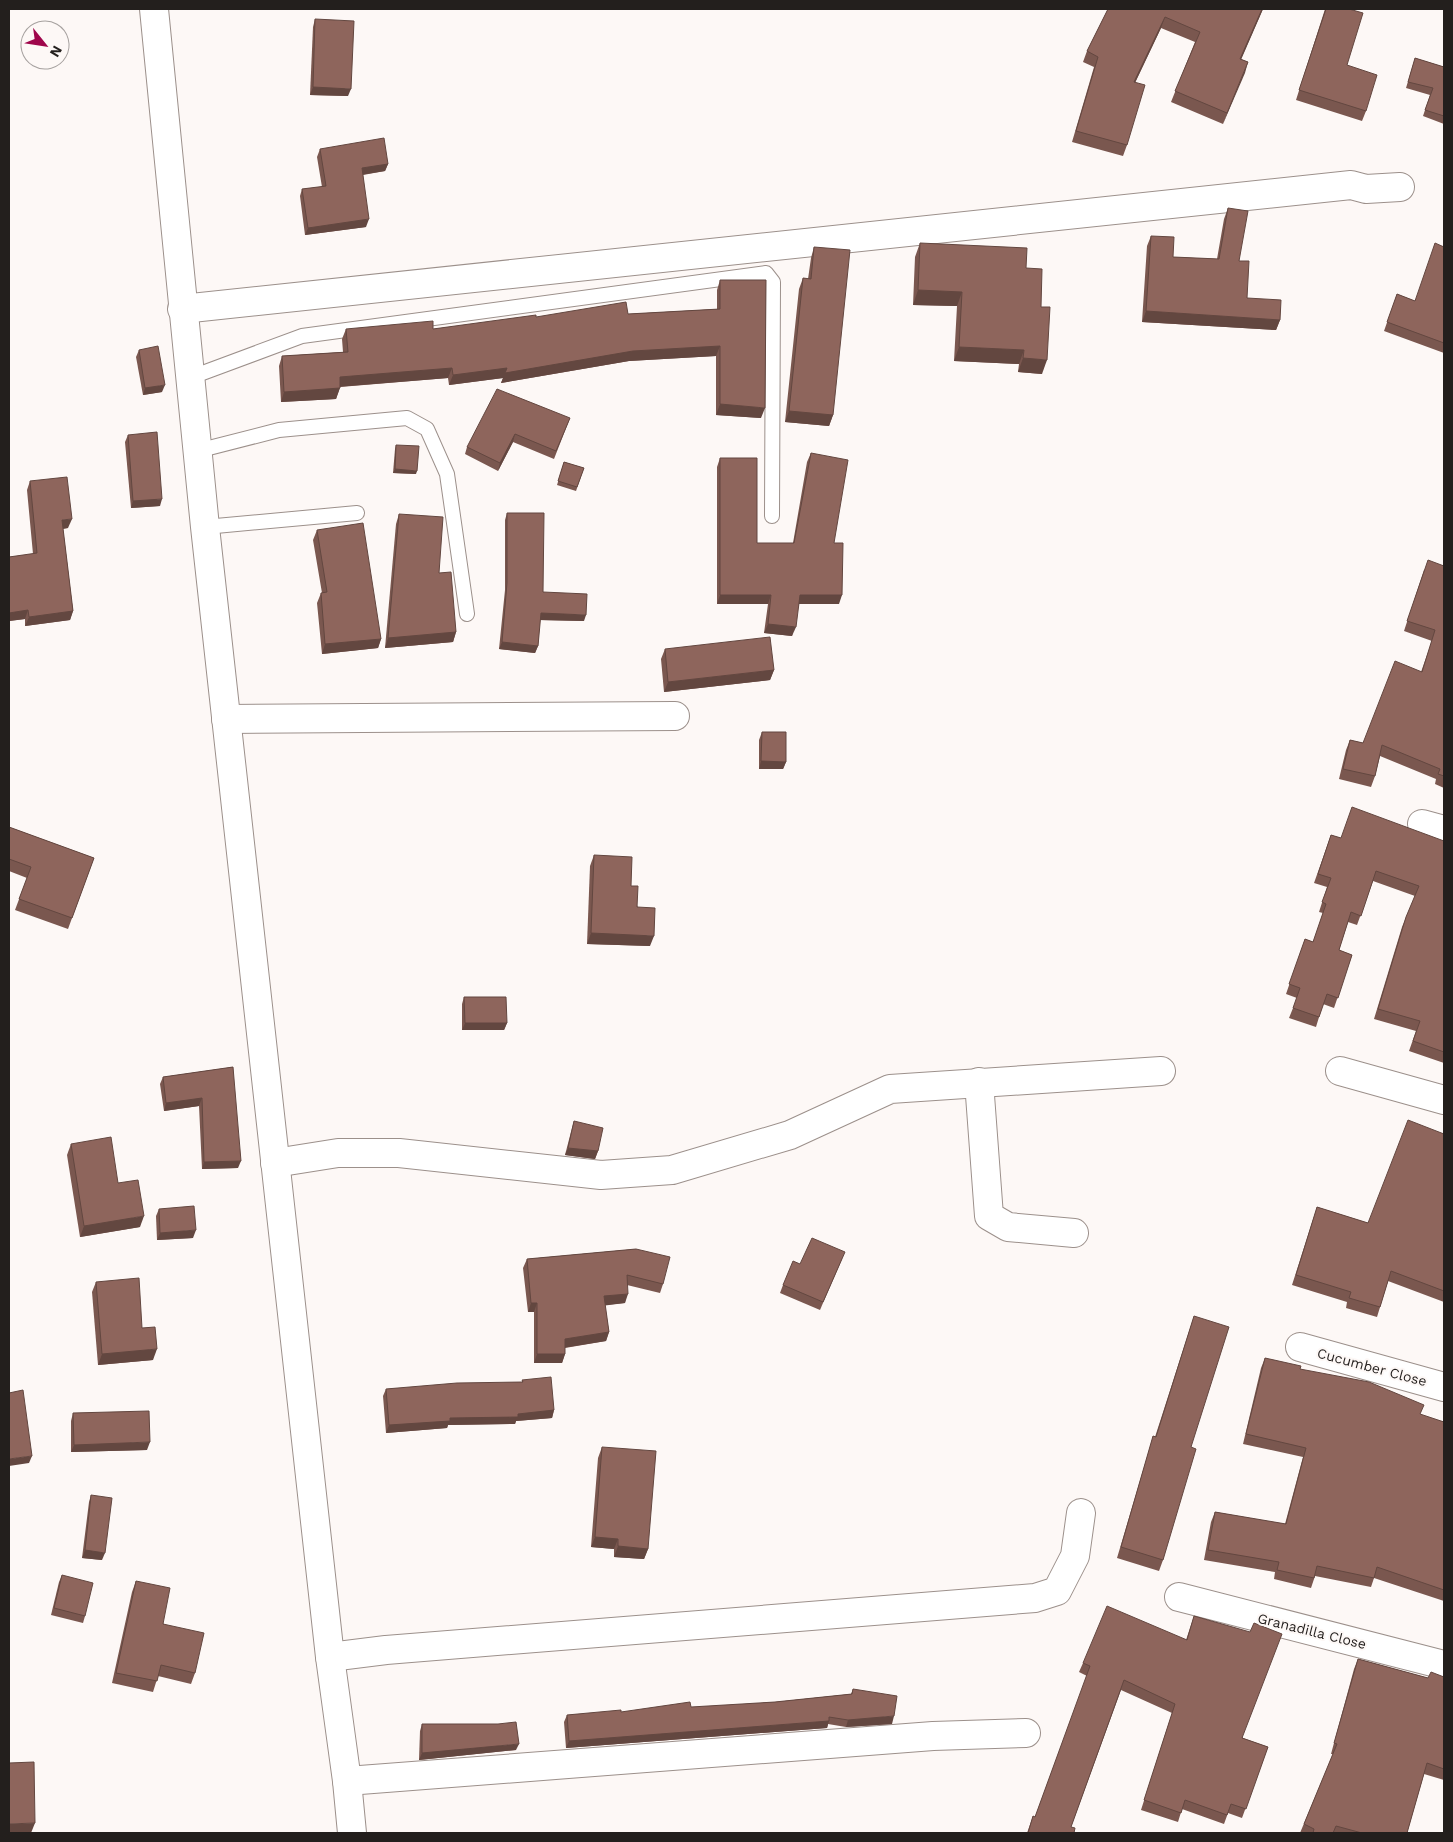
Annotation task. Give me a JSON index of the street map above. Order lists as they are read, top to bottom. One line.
{"streets":{"street":["Cucumber Close","Granadilla Close"]},"north":"bottom right"}
